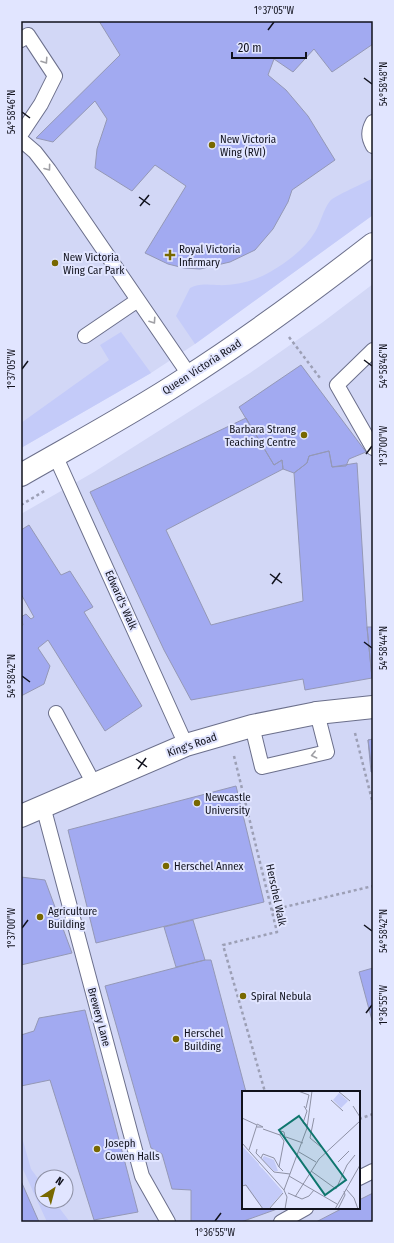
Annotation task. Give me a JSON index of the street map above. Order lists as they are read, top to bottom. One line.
{"streets":{"street":["Queen Victoria Road","King's Road"],"lane":["Edward's Walk","Brewery Lane"],"path":["Herschel Walk"]},"crossings":[["Queen Victoria Road","Edward's Walk"],["Edward's Walk","King's Road"],["King's Road","Herschel Walk"],["King's Road","Brewery Lane"]],"places":{"other":["New Victoria Wing (RVI)","New Victoria Wing Car Park","Barbara Strang Teaching Centre","Newcastle University","Herschel Annex","Agriculture Building","Spiral Nebula","Herschel Building","Joseph Cowen Halls"],"health":["Royal Victoria Infirmary"]},"scale_bar":"20 m","north":"top right","coordinates":["1°37'05\"W","54°58'48\"N","54°58'46\"N","1°37'00\"W","54°58'44\"N","54°58'42\"N","1°36'55\"W"]}
